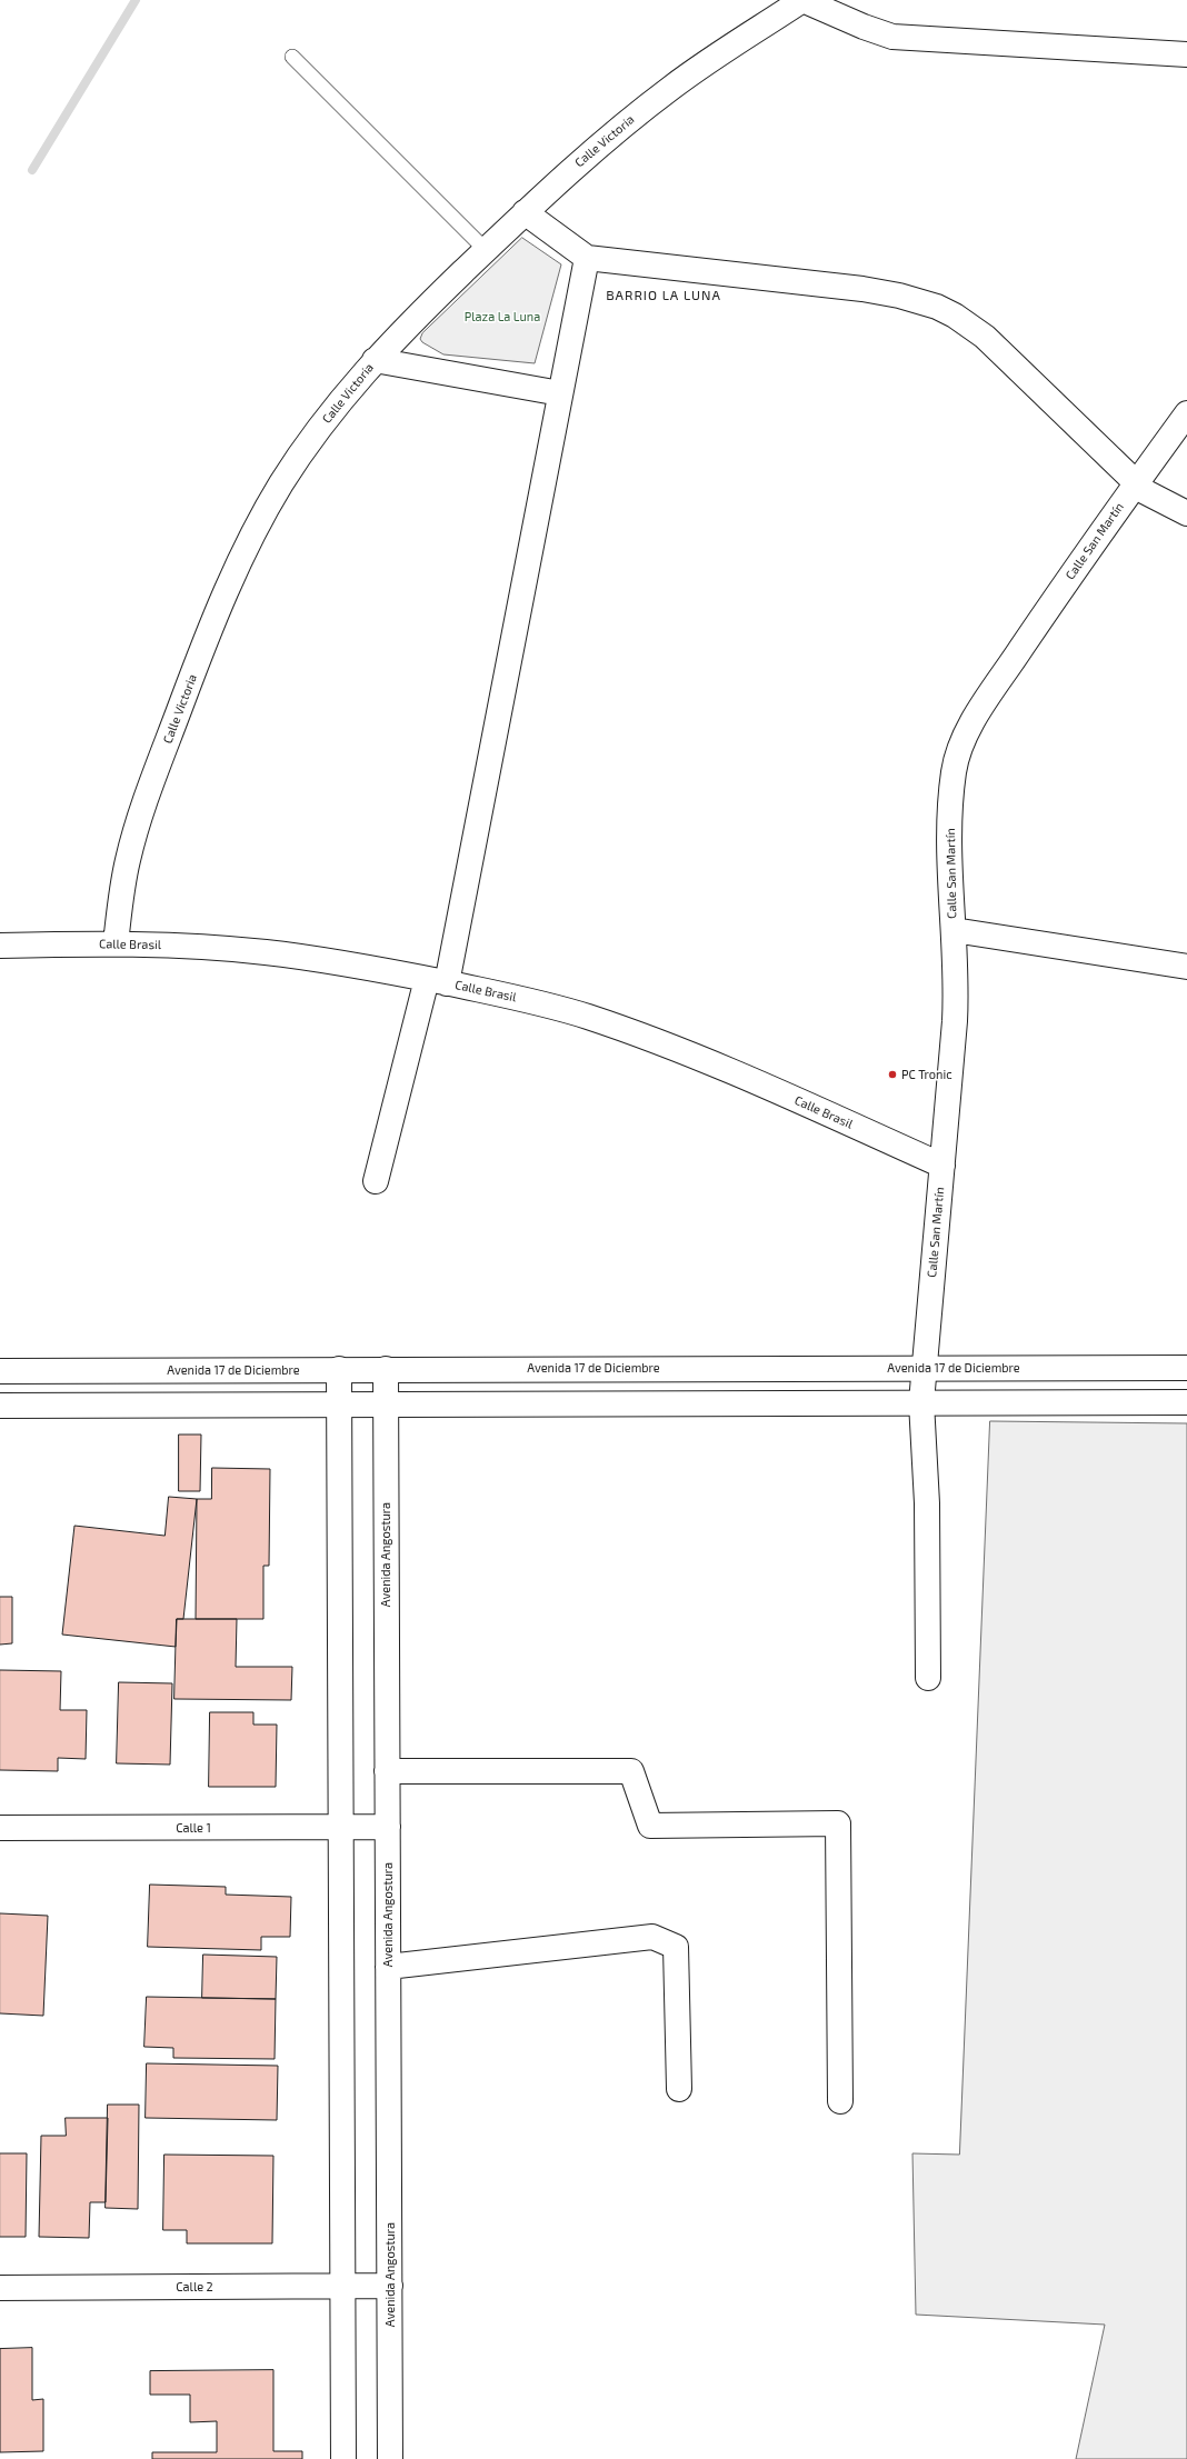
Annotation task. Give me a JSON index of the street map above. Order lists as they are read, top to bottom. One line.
{"streets":{"street":["Calle Victoria","Calle San Martín","Calle Brasil","Avenida 17 de Diciembre","Avenida Angostura","Calle 1","Calle 2"]},"crossings":[["Calle Victoria","Calle Brasil"],["Calle San Martín","Calle Brasil"],["Calle San Martín","Avenida 17 de Diciembre"],["Avenida 17 de Diciembre","Avenida Angostura"],["Avenida Angostura","Calle 1"],["Avenida Angostura","Calle 2"]],"districts":["BARRIO LA LUNA"],"parks":["Plaza La Luna"],"places":["PC Tronic"]}
